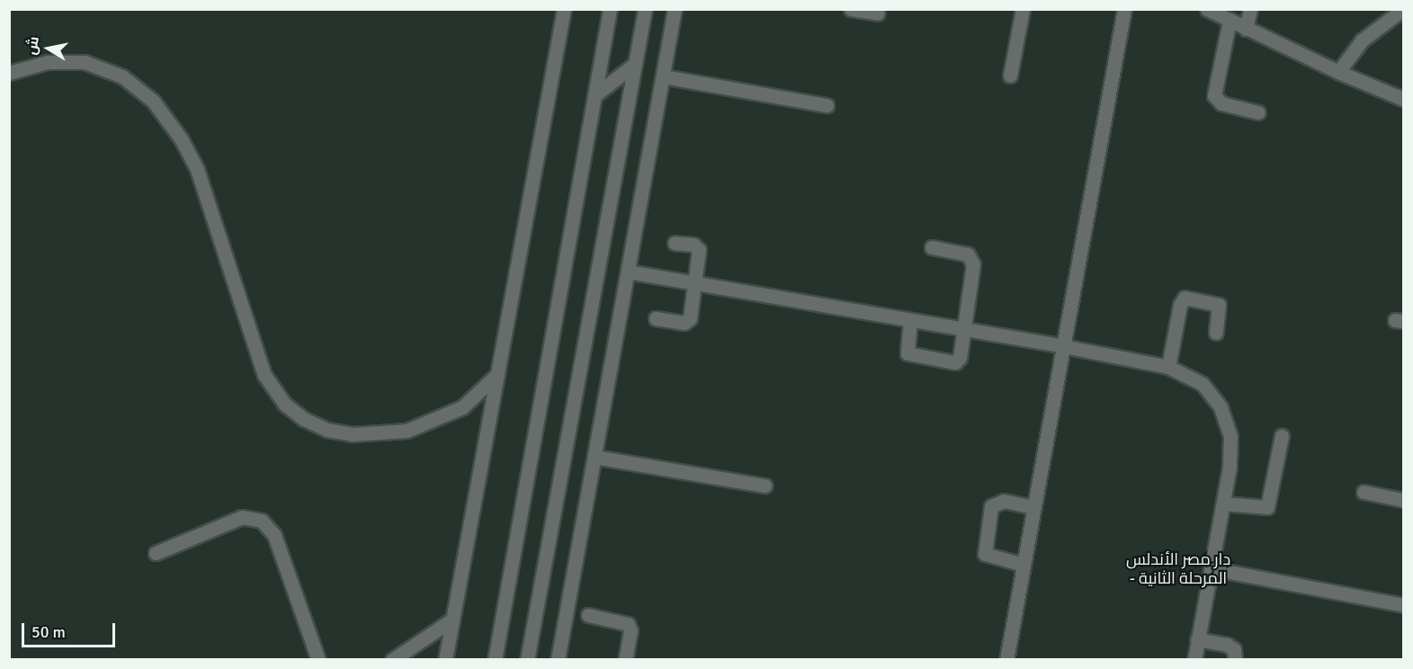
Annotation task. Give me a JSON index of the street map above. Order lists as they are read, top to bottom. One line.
{"districts":["دار مصر الأندلس - المرحلة الثانية"],"scale_bar":"50 m","north":"left"}
